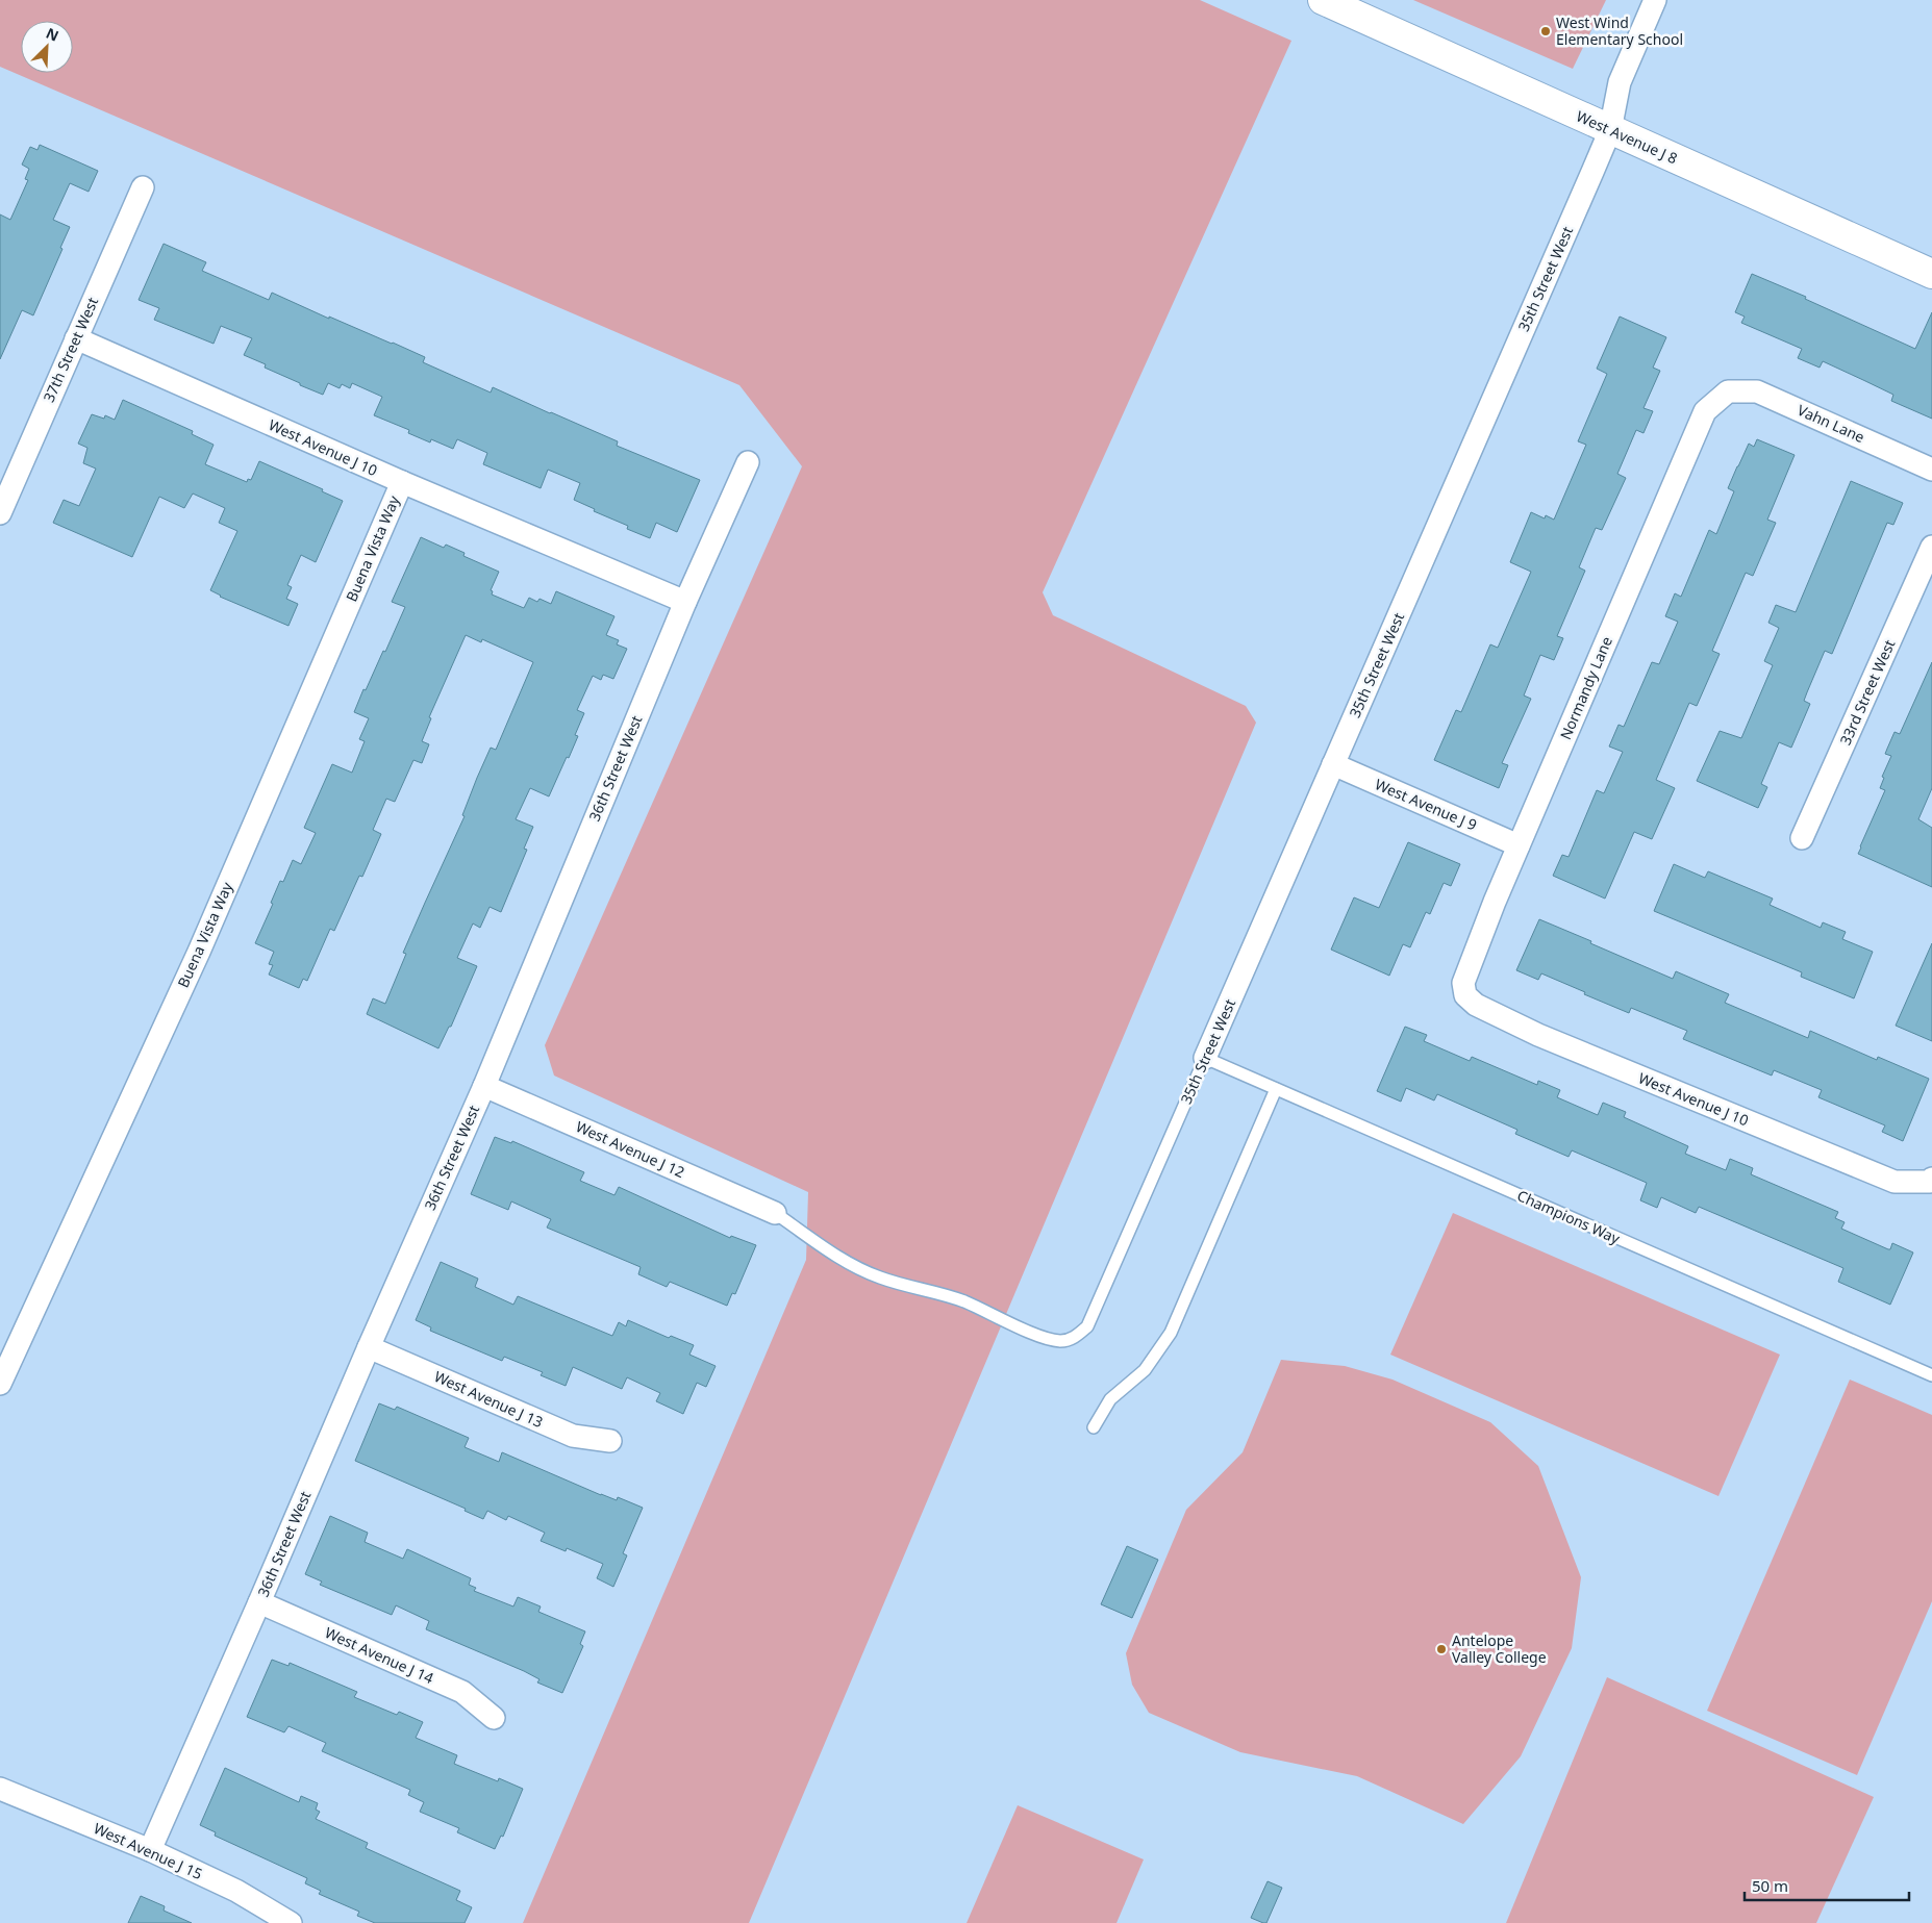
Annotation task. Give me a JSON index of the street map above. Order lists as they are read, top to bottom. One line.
{"streets":{"street":["West Avenue J 8","35th Street West","37th Street West","Vahn Lane","West Avenue J 10","Buena Vista Way","Normandy Lane","33rd Street West","36th Street West","West Avenue J 9","West Avenue J 12","West Avenue J 13","West Avenue J 14","West Avenue J 15"],"lane":["Champions Way"]},"crossings":[["West Avenue J 8","35th Street West"],["35th Street West","West Avenue J 9"],["35th Street West","West Avenue J 12"],["35th Street West","Champions Way"],["37th Street West","West Avenue J 10"],["Vahn Lane","Normandy Lane"],["West Avenue J 10","Buena Vista Way"],["West Avenue J 10","Normandy Lane"],["West Avenue J 10","36th Street West"],["Normandy Lane","West Avenue J 9"],["36th Street West","West Avenue J 12"],["36th Street West","West Avenue J 13"],["36th Street West","West Avenue J 14"],["36th Street West","West Avenue J 15"]],"places":["West Wind Elementary School","Antelope Valley College"],"scale_bar":"50 m","north":"top right"}
